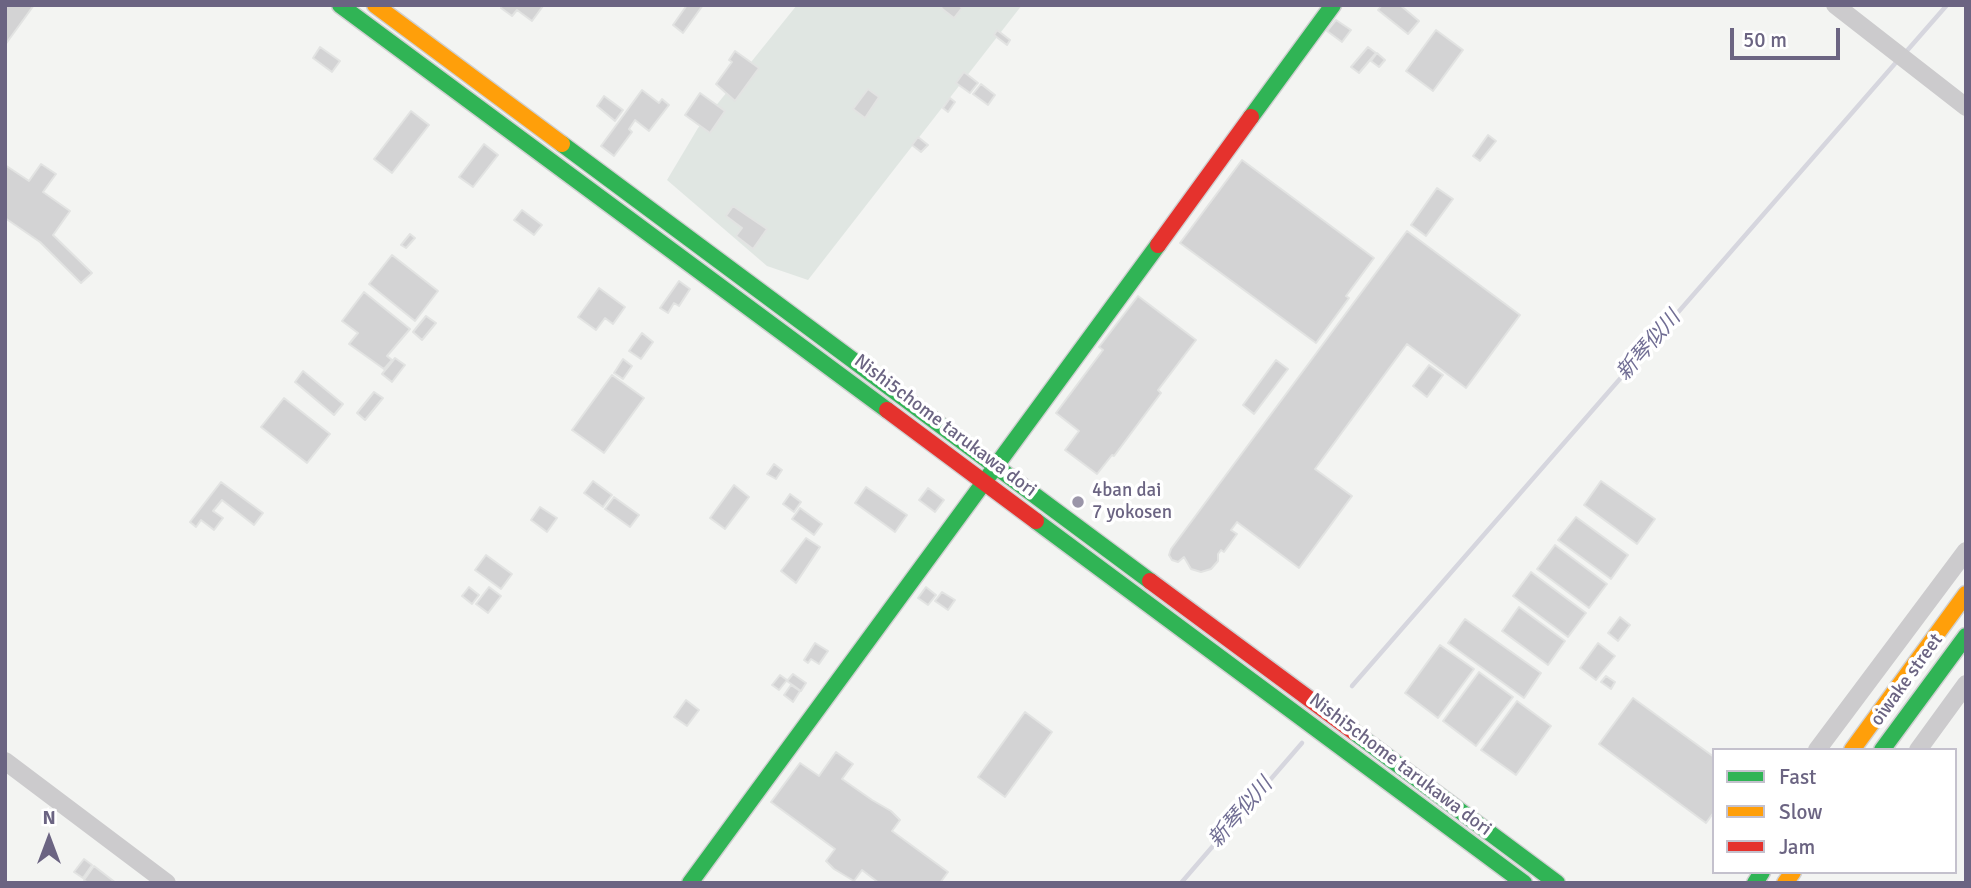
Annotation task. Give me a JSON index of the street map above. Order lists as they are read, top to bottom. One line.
{"streets":{"main road":["Nishi5chome tarukawa dori","oiwake street"]},"water":["新琴似川"],"places":["4ban dai 7 yokosen"],"legend":["Fast","Slow","Jam"],"scale_bar":"50 m","north":"top"}
